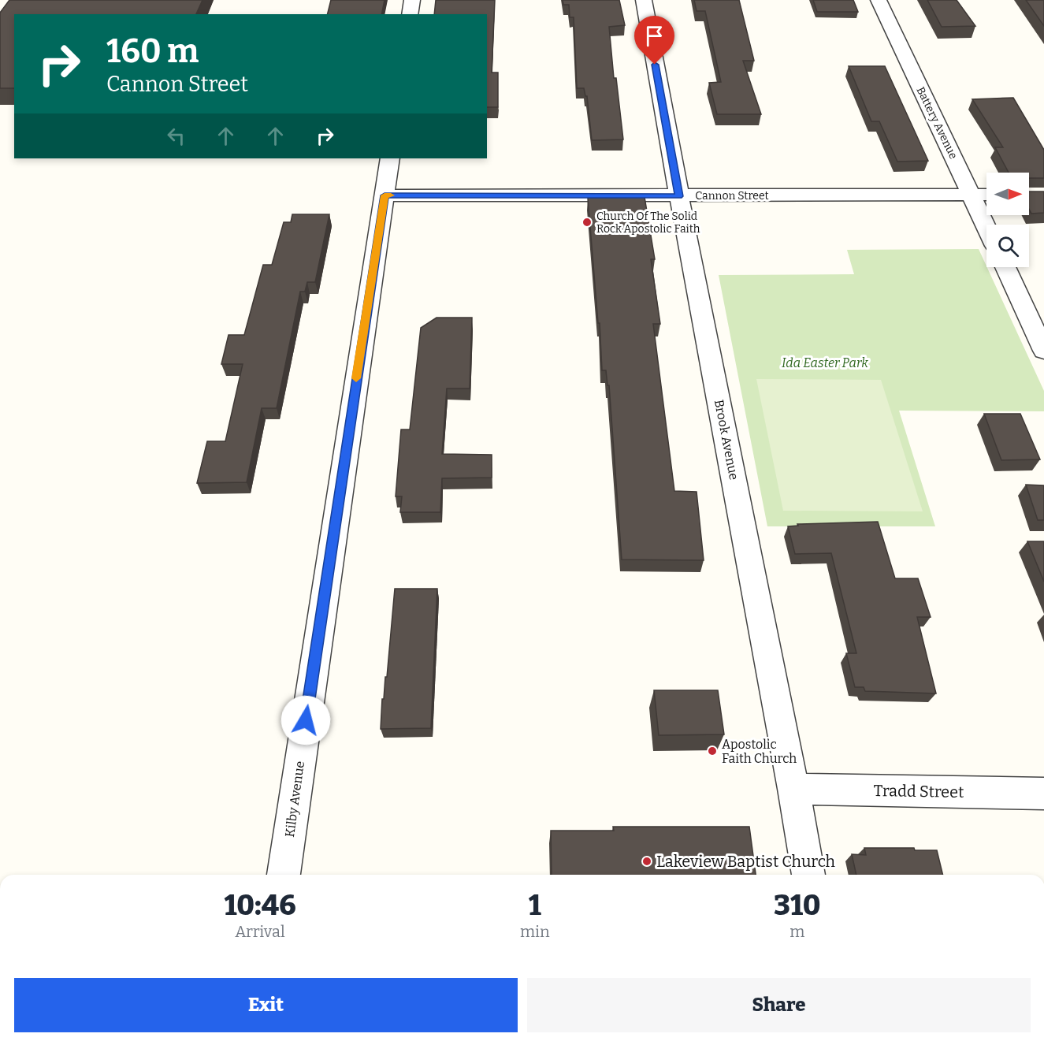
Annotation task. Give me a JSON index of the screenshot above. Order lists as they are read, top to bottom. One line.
{"streets":{"street":["Battery Avenue","Cannon Street","Brook Avenue","Tradd Street","Kilby Avenue"]},"crossings":[["Battery Avenue","Cannon Street"],["Cannon Street","Brook Avenue"],["Cannon Street","Kilby Avenue"],["Brook Avenue","Tradd Street"]],"parks":["Ida Easter Park"],"places":["Church Of The Solid Rock Apostolic Faith","Apostolic Faith Church","Lakeview Baptist Church"],"north":"right","page":{"turn":["160 m","Cannon Street"],"eta":["10:46","Arrival","1","min","310","m"],"buttons":["Exit","Share"]}}
